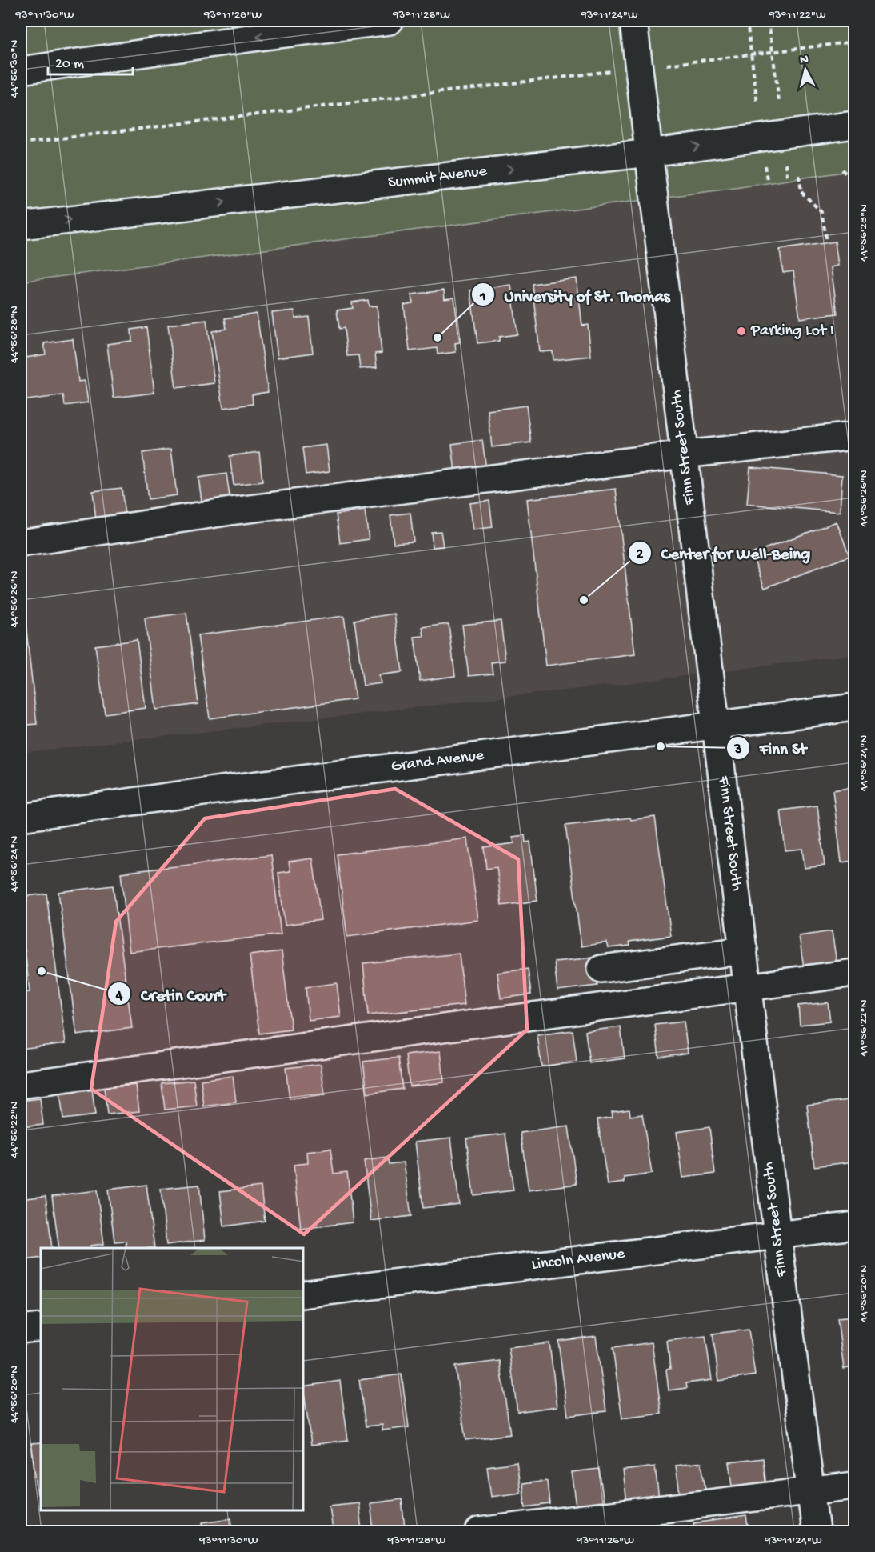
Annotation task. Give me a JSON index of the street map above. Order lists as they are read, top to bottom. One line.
{"streets":{"street":["Summit Avenue","Finn Street South","Grand Avenue","Lincoln Avenue"]},"crossings":[["Summit Avenue","Finn Street South"],["Finn Street South","Grand Avenue"],["Finn Street South","Lincoln Avenue"]],"places":["Parking Lot I","University of St. Thomas","Center for Well-Being","Finn St","Cretin Court"],"scale_bar":"20 m","north":"top","coordinates":["93°11'30\"W","93°11'28\"W","93°11'26\"W","93°11'24\"W","93°11'22\"W","44°56'30\"N","44°56'28\"N","44°56'26\"N","44°56'24\"N","44°56'22\"N","44°56'20\"N"]}
